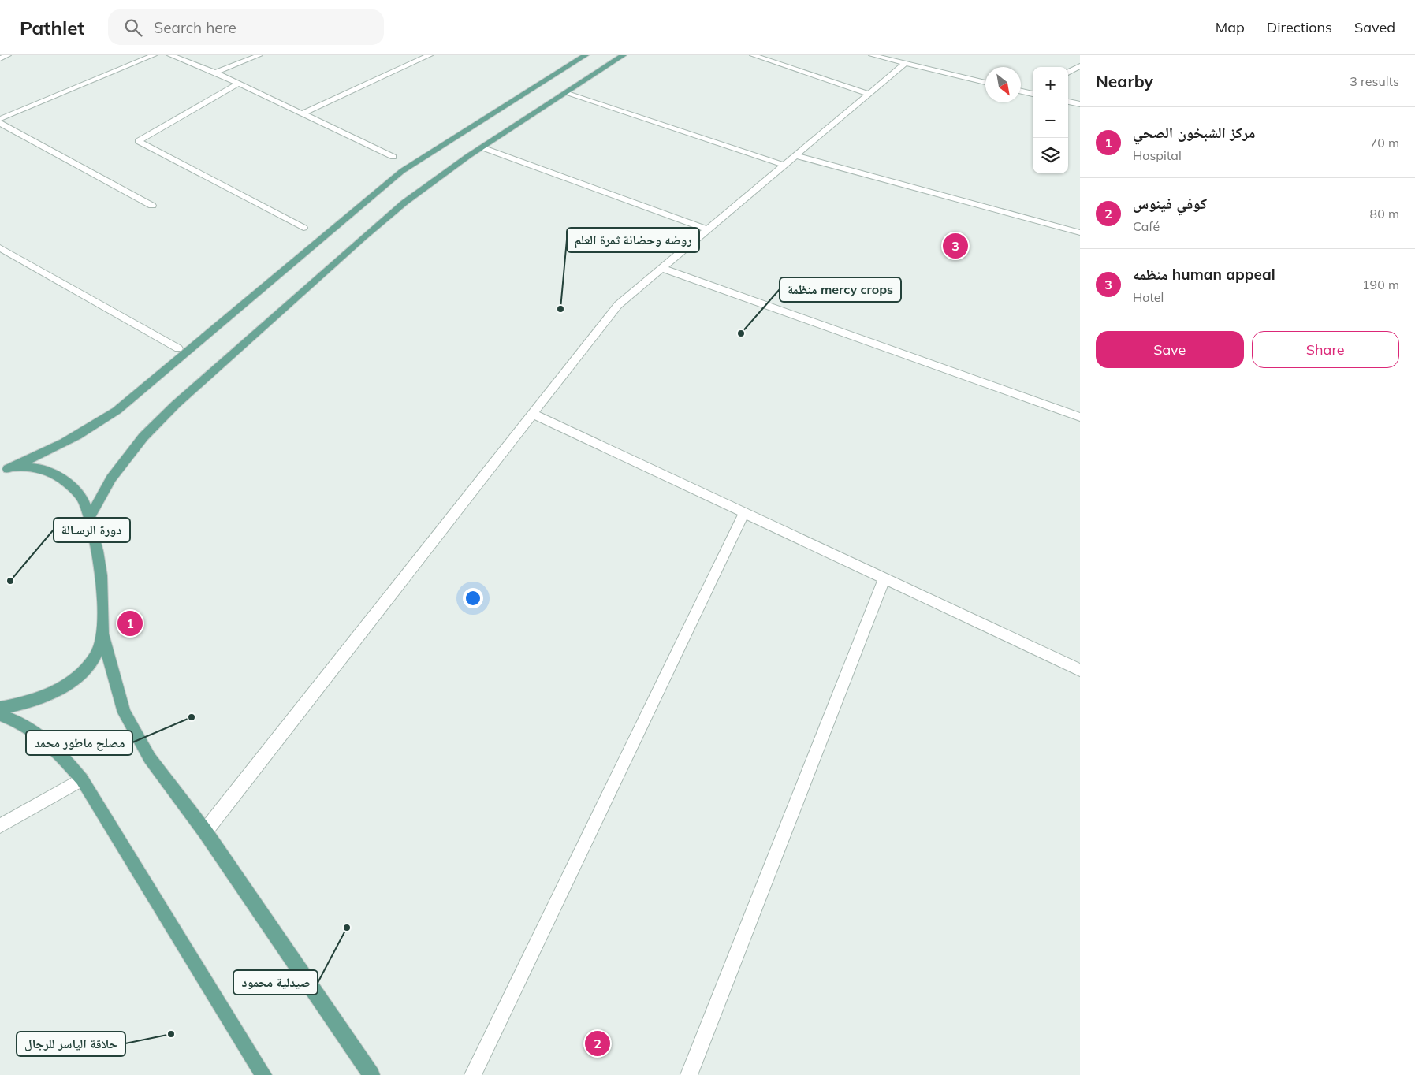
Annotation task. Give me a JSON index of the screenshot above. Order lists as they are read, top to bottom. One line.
{"places":["روضه وحضانة ثمرة العلم","منظمة mercy crops","دورة الرسـالة","مصلح ماطور محمد","صيدلية محمود","حلاقة الياسر للرجال"],"north":"bottom right","page":{"header":"Pathlet","search":"Search here","nav":["Map","Directions","Saved"],"heading":["Nearby","3 results"],"map_buttons":["+","−"],"list":[{"mark":"1","name":"مركز الشبخون الصحي","note":"Hospital","value":"70 m"},{"mark":"2","name":"كوفي فينوس","note":"Café","value":"80 m"},{"mark":"3","name":"منظمه human appeal","note":"Hotel","value":"190 m"}],"pins":["3","1","2"],"buttons":["Save","Share"]}}
